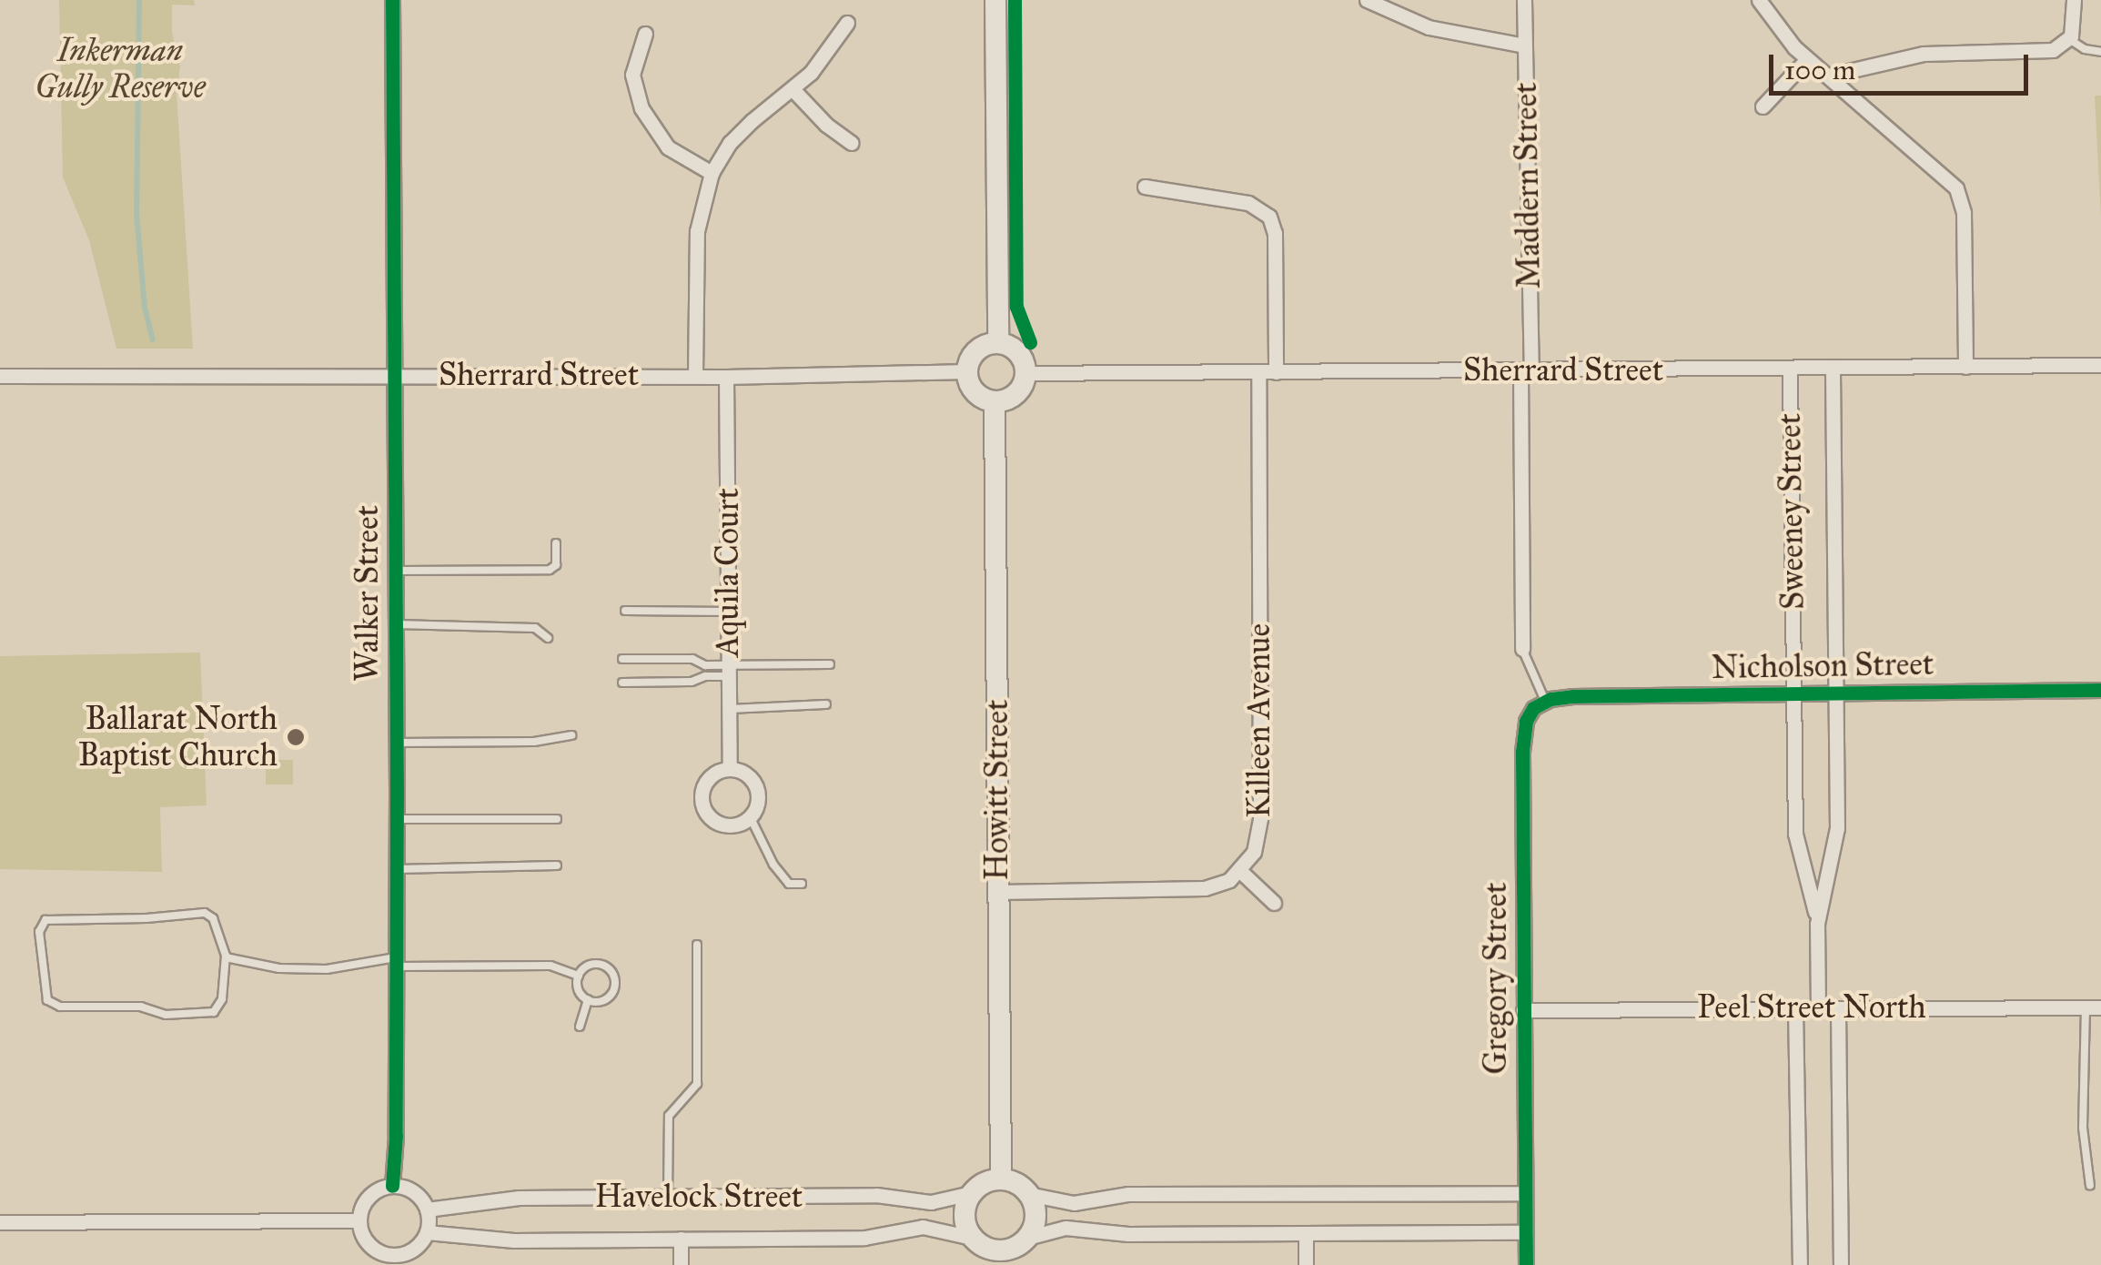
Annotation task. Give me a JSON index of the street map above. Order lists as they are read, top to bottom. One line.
{"streets":{"street":["Maddern Street","Sherrard Street","Sweeney Street","Aquila Court","Walker Street","Nicholson Street","Killeen Avenue","Howitt Street","Gregory Street","Peel Street North","Havelock Street"]},"crossings":[["Maddern Street","Sherrard Street"],["Sherrard Street","Sweeney Street"],["Sherrard Street","Aquila Court"],["Sherrard Street","Walker Street"],["Sherrard Street","Killeen Avenue"],["Sherrard Street","Howitt Street"],["Sweeney Street","Nicholson Street"],["Sweeney Street","Peel Street North"],["Walker Street","Havelock Street"],["Nicholson Street","Gregory Street"],["Howitt Street","Havelock Street"],["Gregory Street","Peel Street North"]],"parks":["Inkerman Gully Reserve"],"places":["Ballarat North Baptist Church"],"scale_bar":"100 m"}
